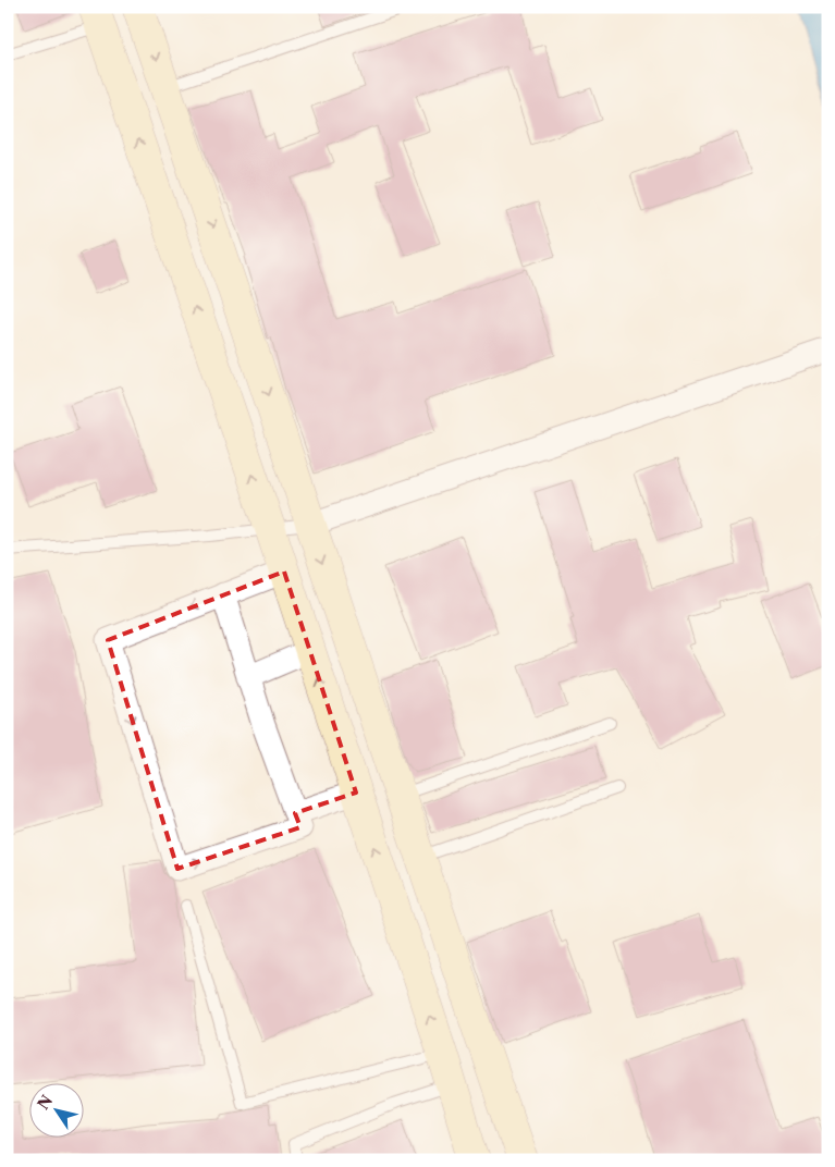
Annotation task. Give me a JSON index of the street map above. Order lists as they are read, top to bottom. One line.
{"north":"top left"}
